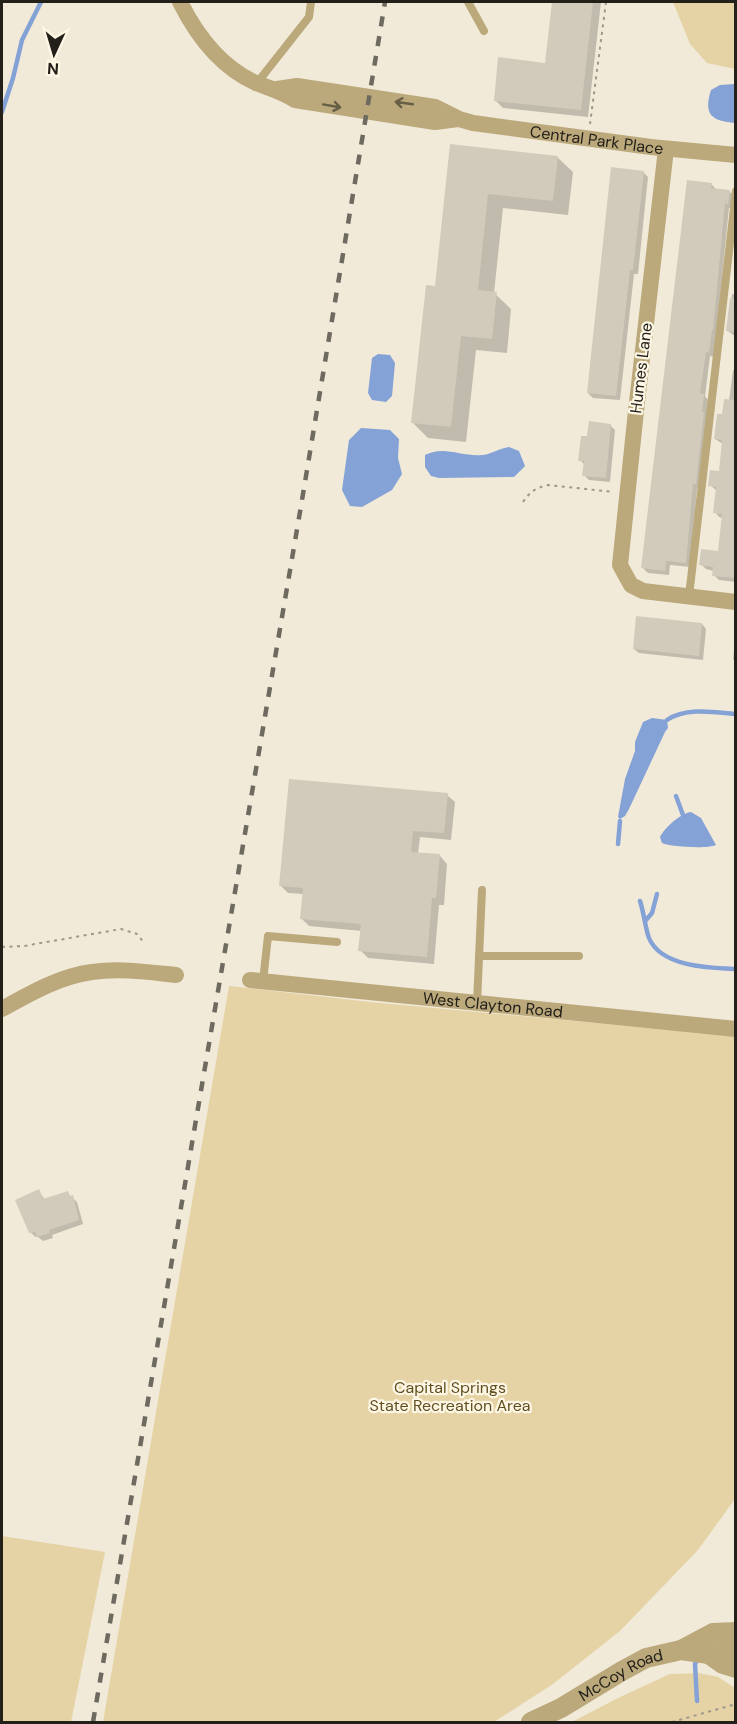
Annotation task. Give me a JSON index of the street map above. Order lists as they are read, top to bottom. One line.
{"streets":{"street":["Central Park Place","Humes Lane","West Clayton Road","McCoy Road"]},"crossings":[["Central Park Place","Humes Lane"]],"parks":["Capital Springs State Recreation Area"],"north":"bottom"}
